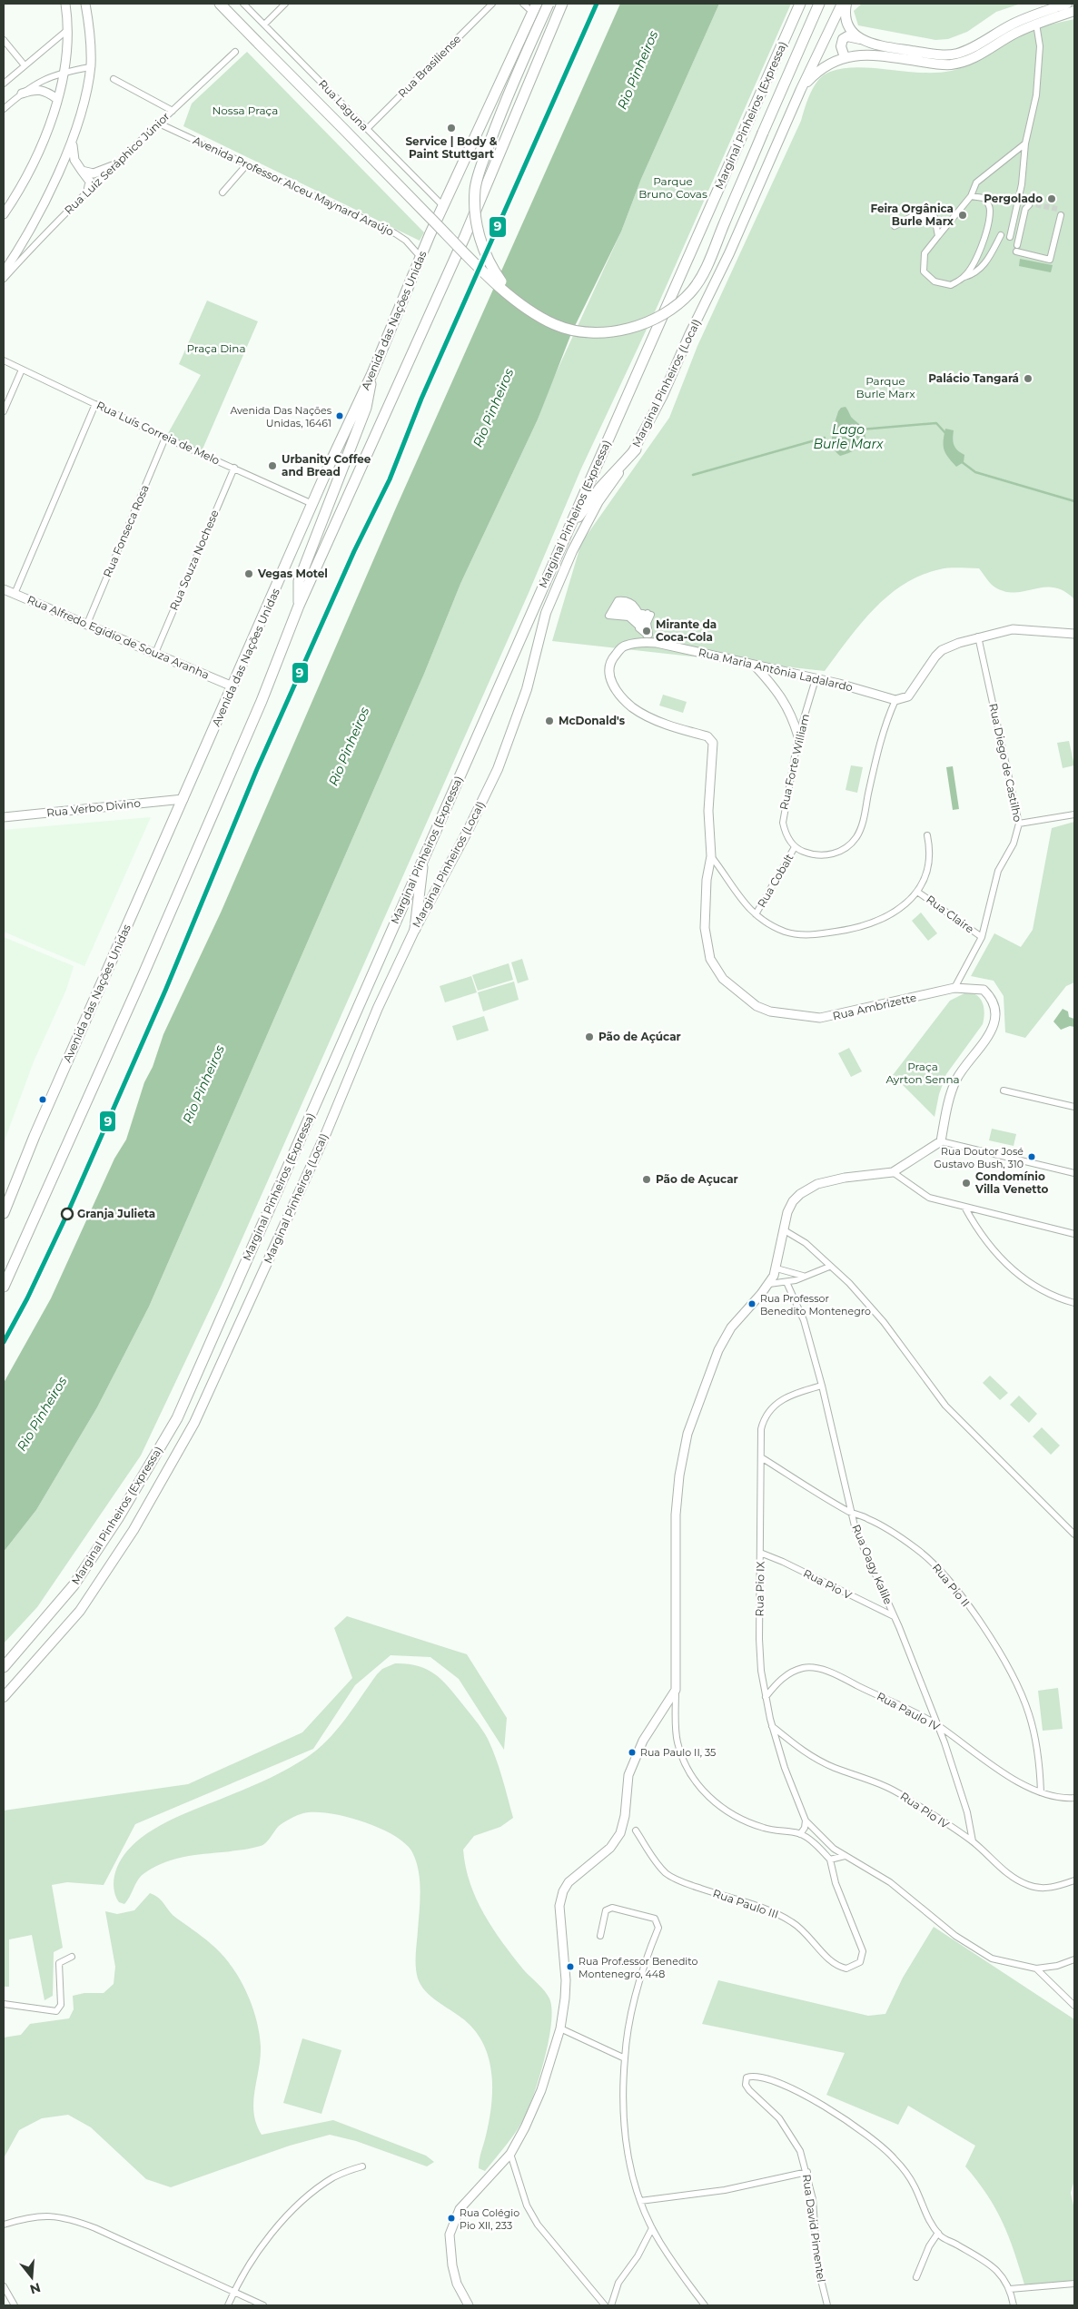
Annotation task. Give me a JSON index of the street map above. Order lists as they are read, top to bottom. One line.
{"streets":{"highway":["Marginal Pinheiros (Expressa)","Avenida das Nações Unidas"],"main road":["Marginal Pinheiros (Local)"],"street":["Rua Brasiliense","Rua Laguna","Rua Luiz Seráphico Júnior","Avenida Professor Alceu Maynard Araújo","Rua Luís Correia de Melo","Rua Fonseca Rosa","Rua Souza Nochese","Rua Alfredo Egidio de Souza Aranha","Rua Maria Antônia Ladalardo","Rua Forte William","Rua Diego de Castilho","Rua Verbo Divino","Rua Cobalt","Rua Claire","Rua Ambrizette","Rua Oagy Kalile","Rua Pio V","Rua Pio II","Rua Pio IX","Rua Paulo IV","Rua Pio IV","Rua Paulo III","Rua David Pimentel"]},"crossings":[["Rua Brasiliense","Rua Laguna"],["Rua Laguna","Avenida das Nações Unidas"],["Rua Luiz Seráphico Júnior","Avenida Professor Alceu Maynard Araújo"],["Avenida Professor Alceu Maynard Araújo","Avenida das Nações Unidas"],["Avenida das Nações Unidas","Rua Luís Correia de Melo"],["Avenida das Nações Unidas","Rua Alfredo Egidio de Souza Aranha"],["Avenida das Nações Unidas","Rua Verbo Divino"],["Rua Luís Correia de Melo","Rua Fonseca Rosa"],["Rua Luís Correia de Melo","Rua Souza Nochese"],["Rua Fonseca Rosa","Rua Alfredo Egidio de Souza Aranha"],["Rua Souza Nochese","Rua Alfredo Egidio de Souza Aranha"],["Rua Maria Antônia Ladalardo","Rua Forte William"],["Rua Maria Antônia Ladalardo","Rua Ambrizette"],["Rua Forte William","Rua Cobalt"],["Rua Diego de Castilho","Rua Claire"],["Rua Diego de Castilho","Rua Ambrizette"],["Rua Oagy Kalile","Rua Pio V"],["Rua Oagy Kalile","Rua Pio II"],["Rua Oagy Kalile","Rua Pio IX"],["Rua Oagy Kalile","Rua Paulo IV"],["Rua Oagy Kalile","Rua Pio IV"],["Rua Pio V","Rua Pio IX"],["Rua Pio II","Rua Pio IX"],["Rua Pio II","Rua Paulo IV"],["Rua Pio IX","Rua Paulo IV"],["Rua Pio IX","Rua Pio IV"]],"water":["Rio Pinheiros","Lago Burle Marx"],"parks":["Nossa Praça","Parque Bruno Covas","Praça Dina","Parque Burle Marx","Praça Ayrton Senna"],"places":["Service | Body & Paint Stuttgart","Pergolado","Feira Orgânica Burle Marx","Palácio Tangará","Avenida Das Nações Unidas, 16461","Urbanity Coffee and Bread","Vegas Motel","Mirante da Coca-Cola","McDonald's","Pão de Açúcar","Rua Doutor José Gustavo Bush, 310","Pão de Açucar","Condomínio Villa Venetto","Granja Julieta","Rua Professor Benedito Montenegro","Rua Paulo II, 35","Rua Prof.essor Benedito Montenegro, 448","Rua Colégio Pio XII, 233"],"lines":["transit line 9"],"north":"bottom"}
